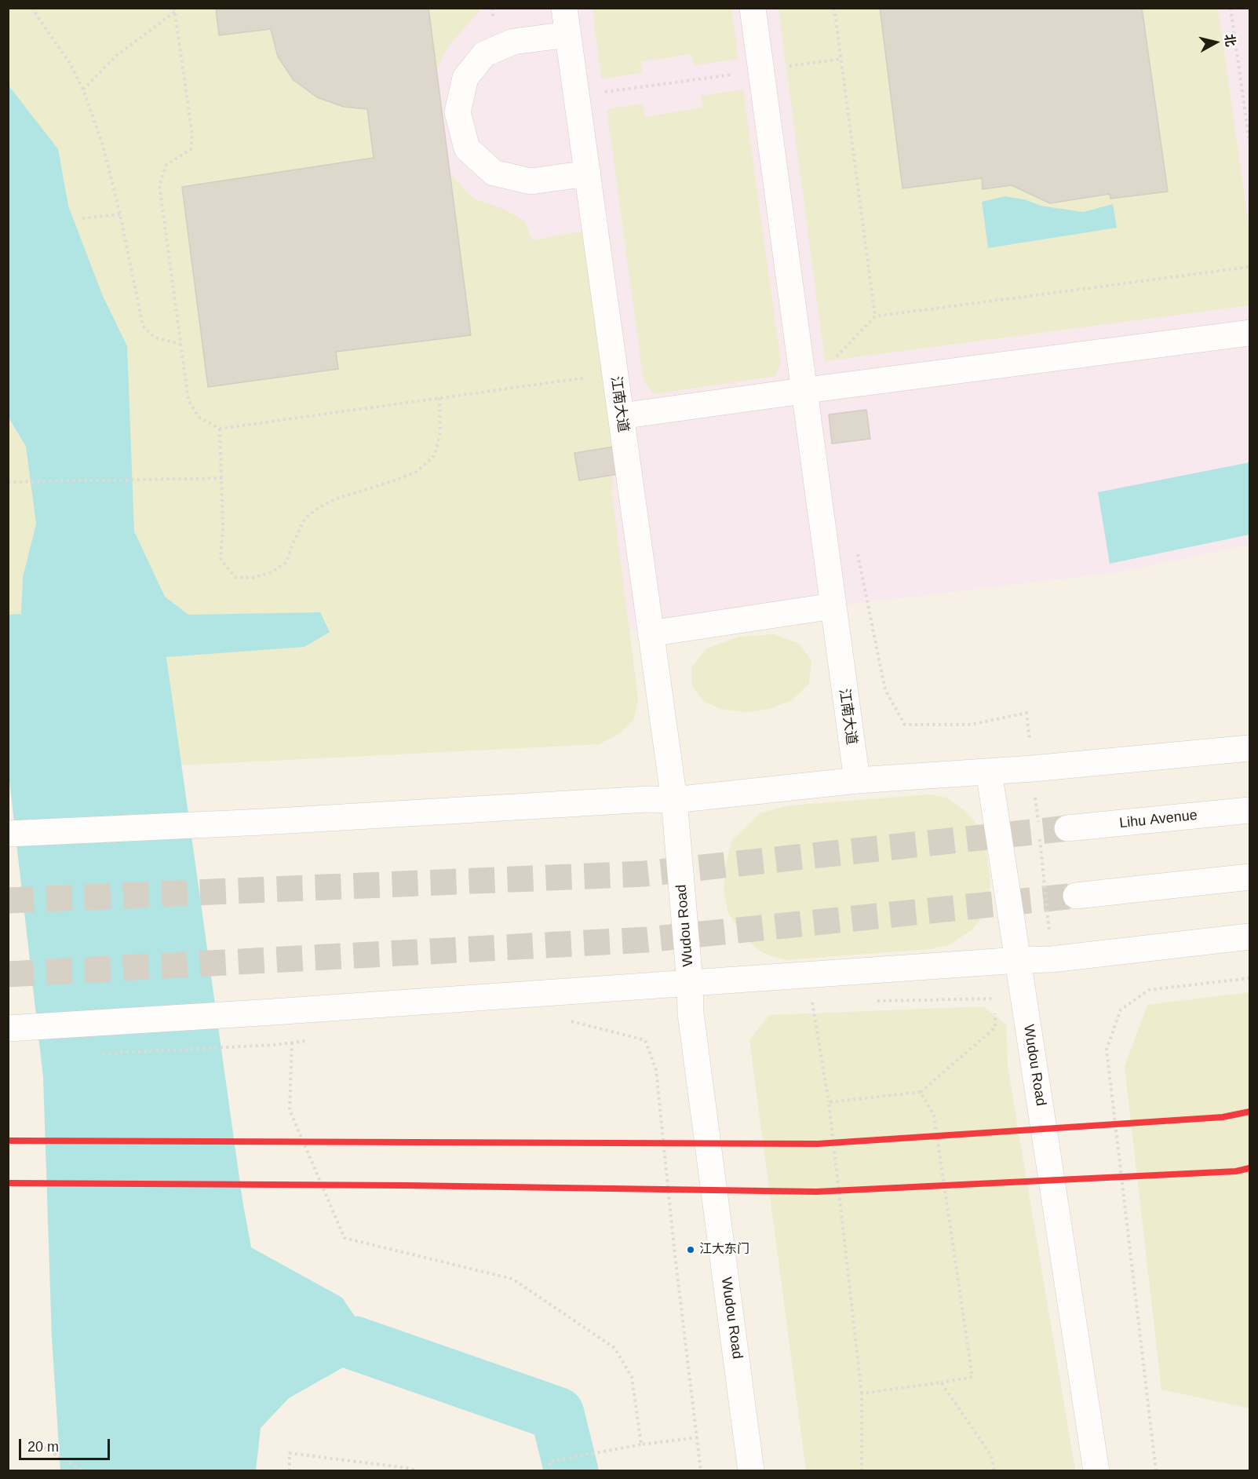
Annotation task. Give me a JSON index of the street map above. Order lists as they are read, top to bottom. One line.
{"streets":{"main road":["江南大道","Lihu Avenue","Wudou Road"]},"crossings":[["江南大道","Wudou Road"]],"places":["江大东门"],"scale_bar":"20 m","north":"right"}
